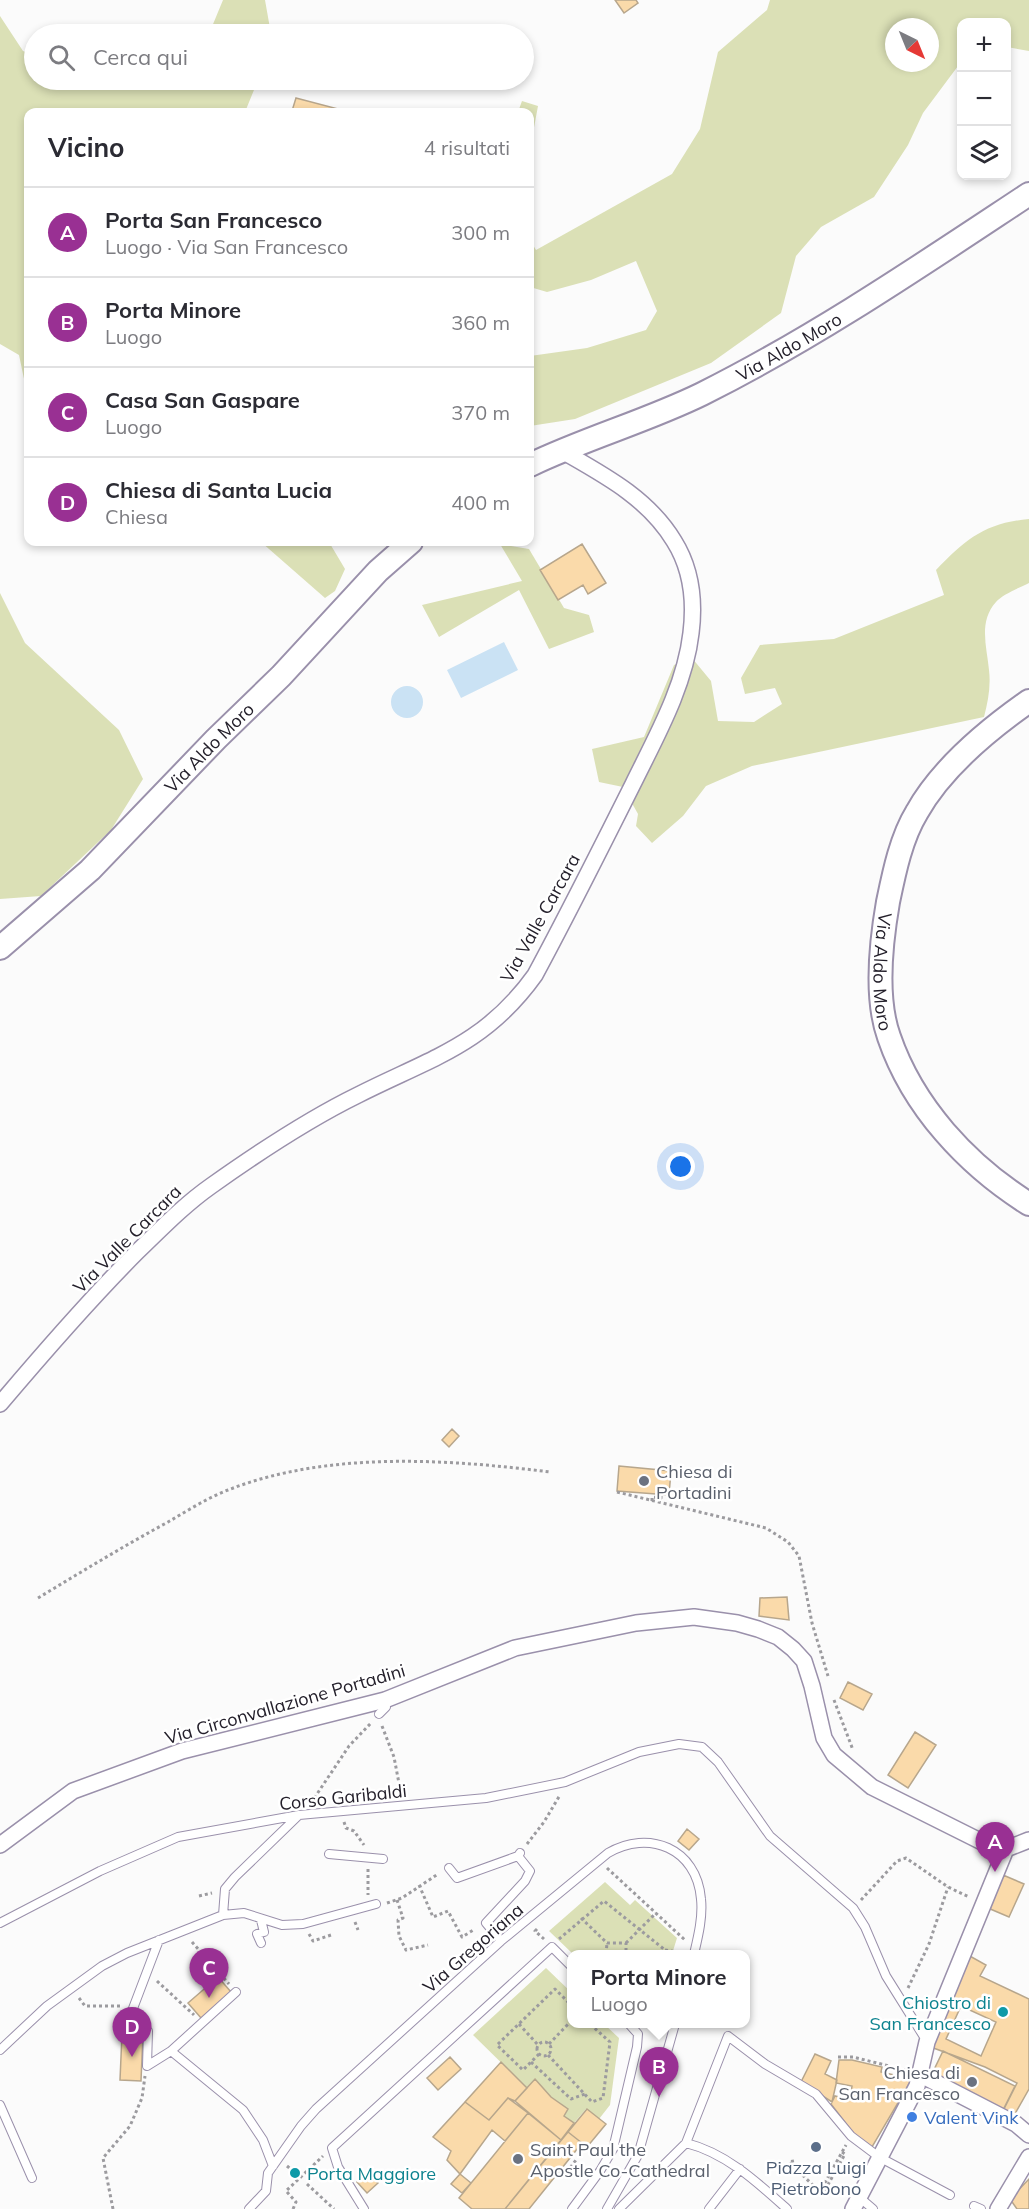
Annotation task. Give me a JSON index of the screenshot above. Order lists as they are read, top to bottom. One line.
{"streets":{"main road":["Via Aldo Moro"],"street":["Via Valle Carcara","Via Circonvallazione Portadini"],"lane":["Corso Garibaldi","Via Gregoriana"]},"crossings":[["Via Aldo Moro","Via Valle Carcara"]],"places":["Chiesa di Portadini","Chiostro di San Francesco","Chiesa di San Francesco","Valent Vink","Piazza Luigi Pietrobono","Saint Paul the Apostle Co-Cathedral","Porta Maggiore"],"north":"bottom right","page":{"map_buttons":["+","−"],"search":"Cerca qui","heading":["Vicino","4 risultati"],"list":[{"mark":"A","name":"Porta San Francesco","note":"Luogo · Via San Francesco","value":"300 m"},{"mark":"B","name":"Porta Minore","note":"Luogo","value":"360 m"},{"mark":"C","name":"Casa San Gaspare","note":"Luogo","value":"370 m"},{"mark":"D","name":"Chiesa di Santa Lucia","note":"Chiesa","value":"400 m"}],"pins":["A","C","D","B"],"popup":["Porta Minore","Luogo"]}}
